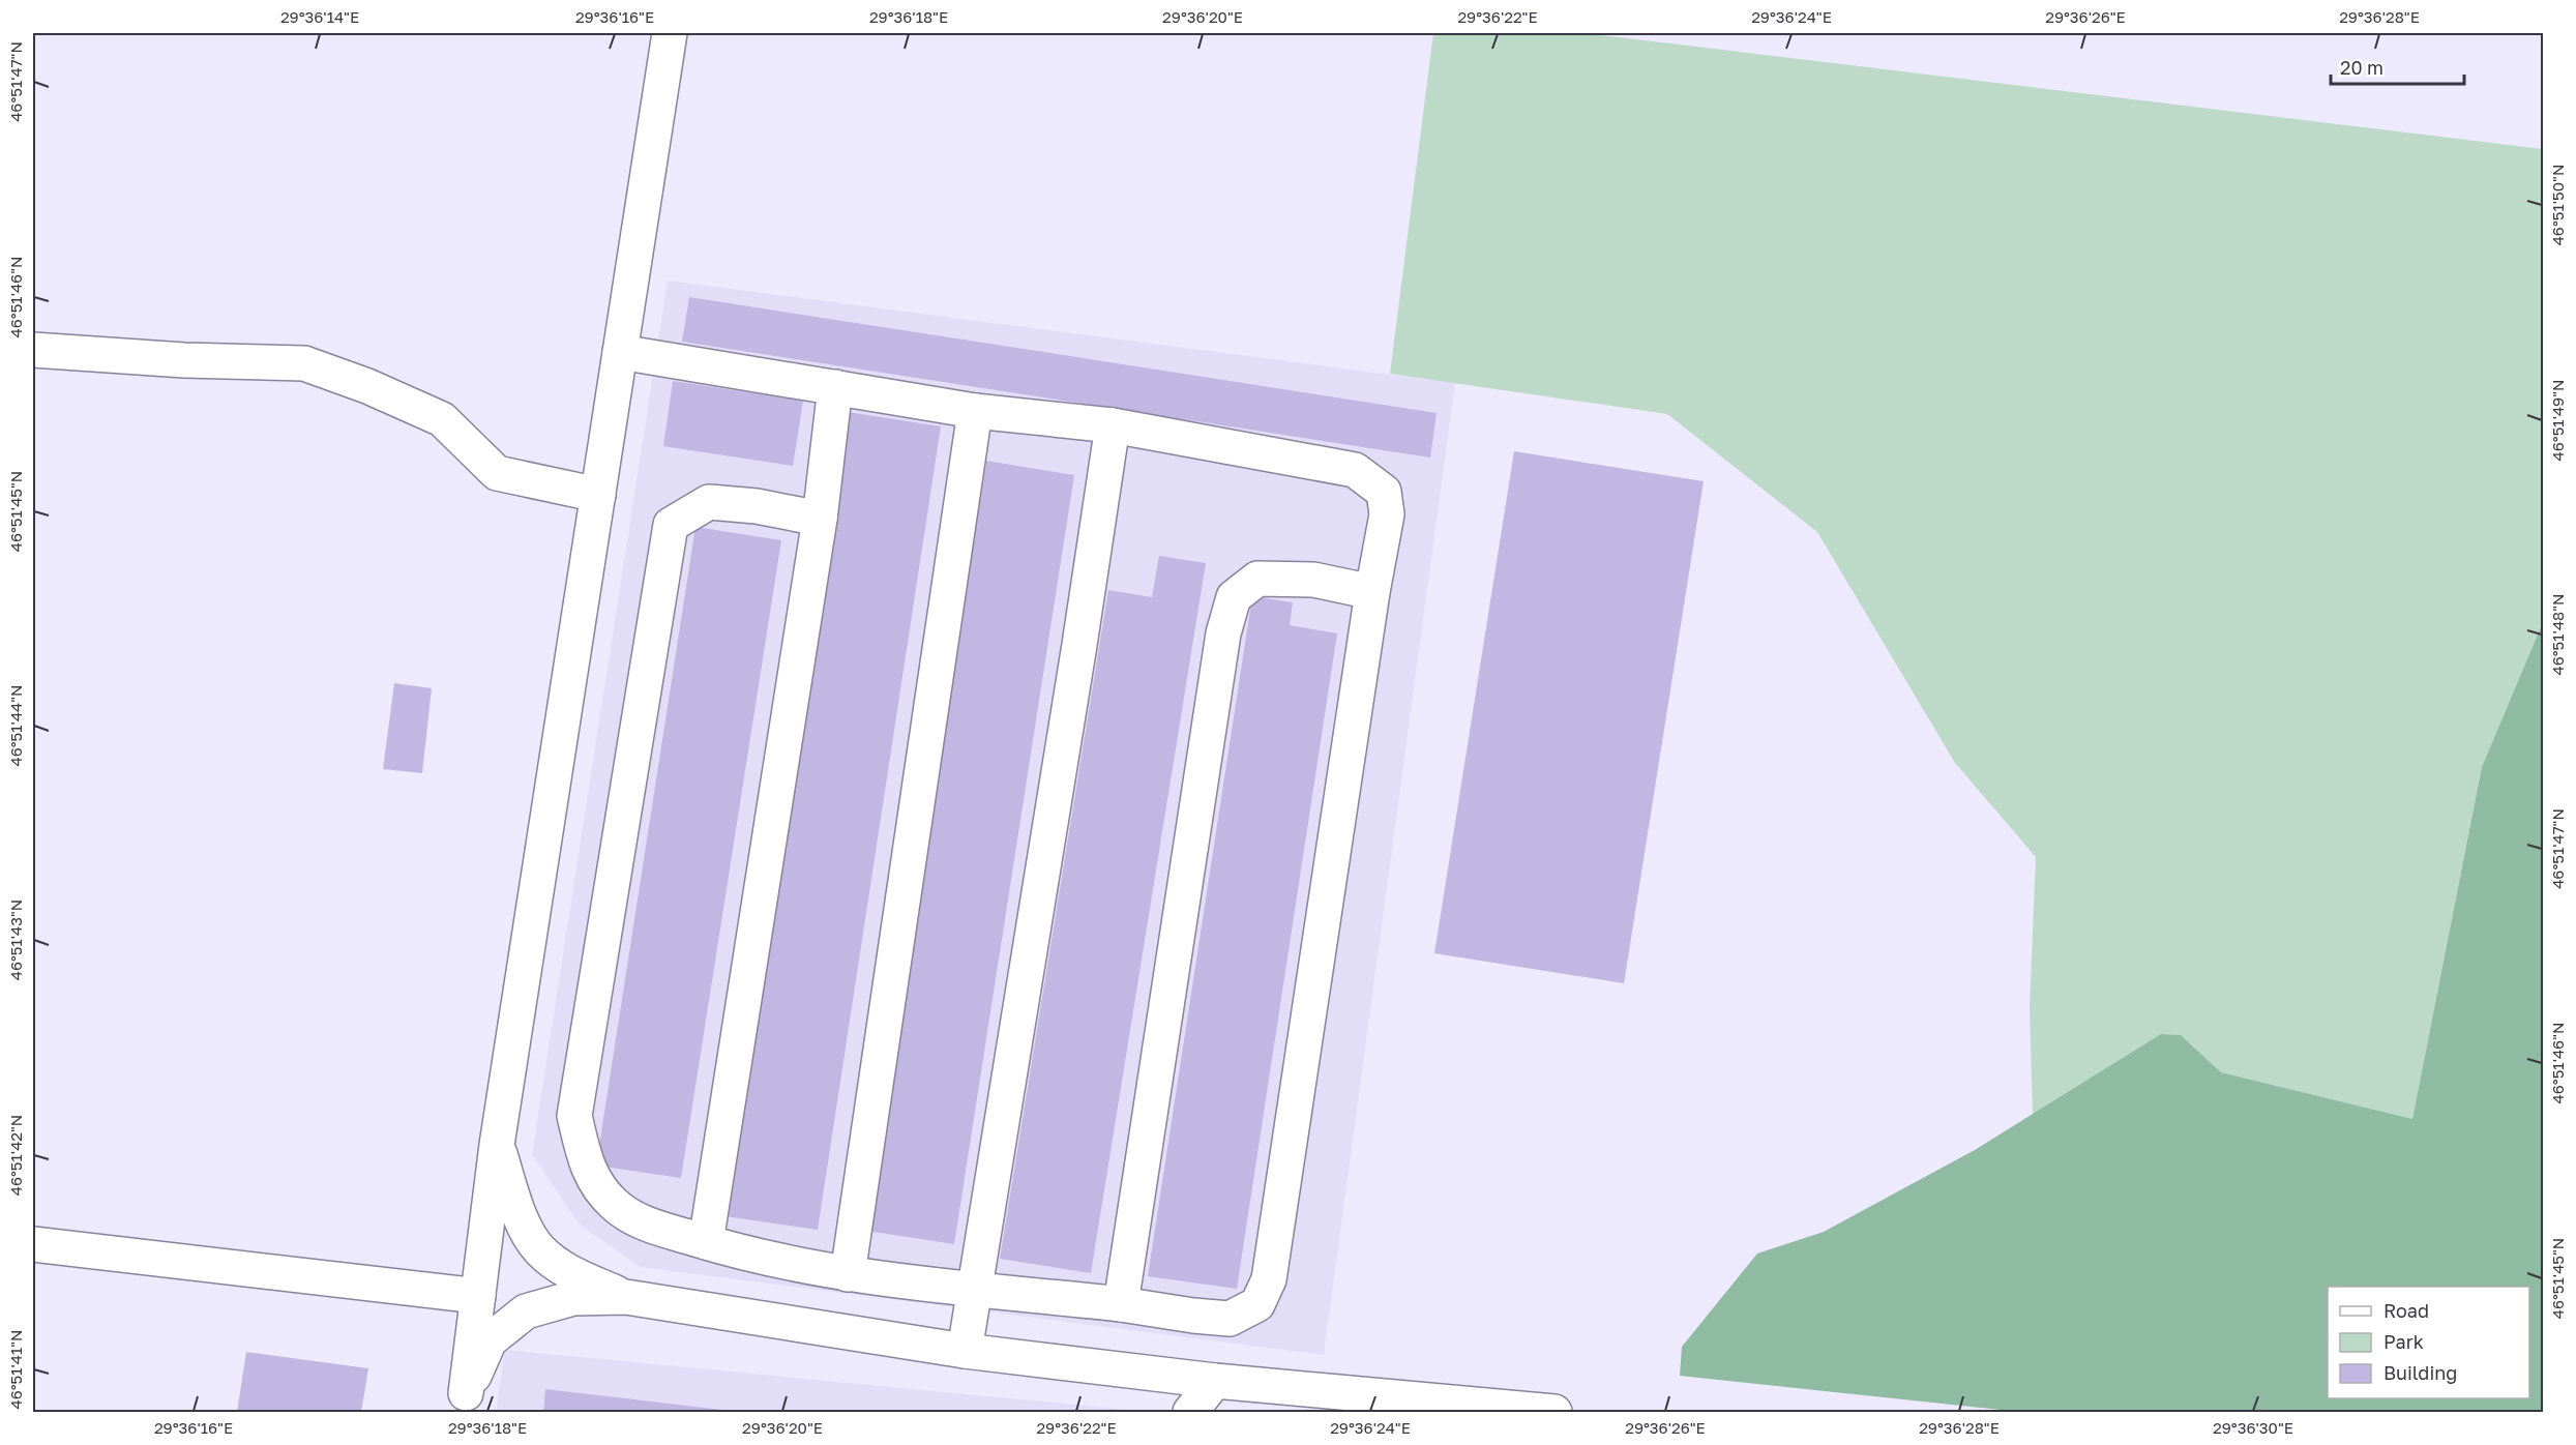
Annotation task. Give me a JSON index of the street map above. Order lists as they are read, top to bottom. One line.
{"legend":["Road","Park","Building"],"scale_bar":"20 m","coordinates":["29°36'14\"E","29°36'16\"E","29°36'18\"E","29°36'20\"E","29°36'22\"E","29°36'24\"E","29°36'26\"E","29°36'28\"E","46°51'47\"N","46°51'50\"N","46°51'46\"N","46°51'49\"N","46°51'45\"N","46°51'48\"N","46°51'44\"N","46°51'43\"N","46°51'42\"N","46°51'41\"N","29°36'30\"E"]}
